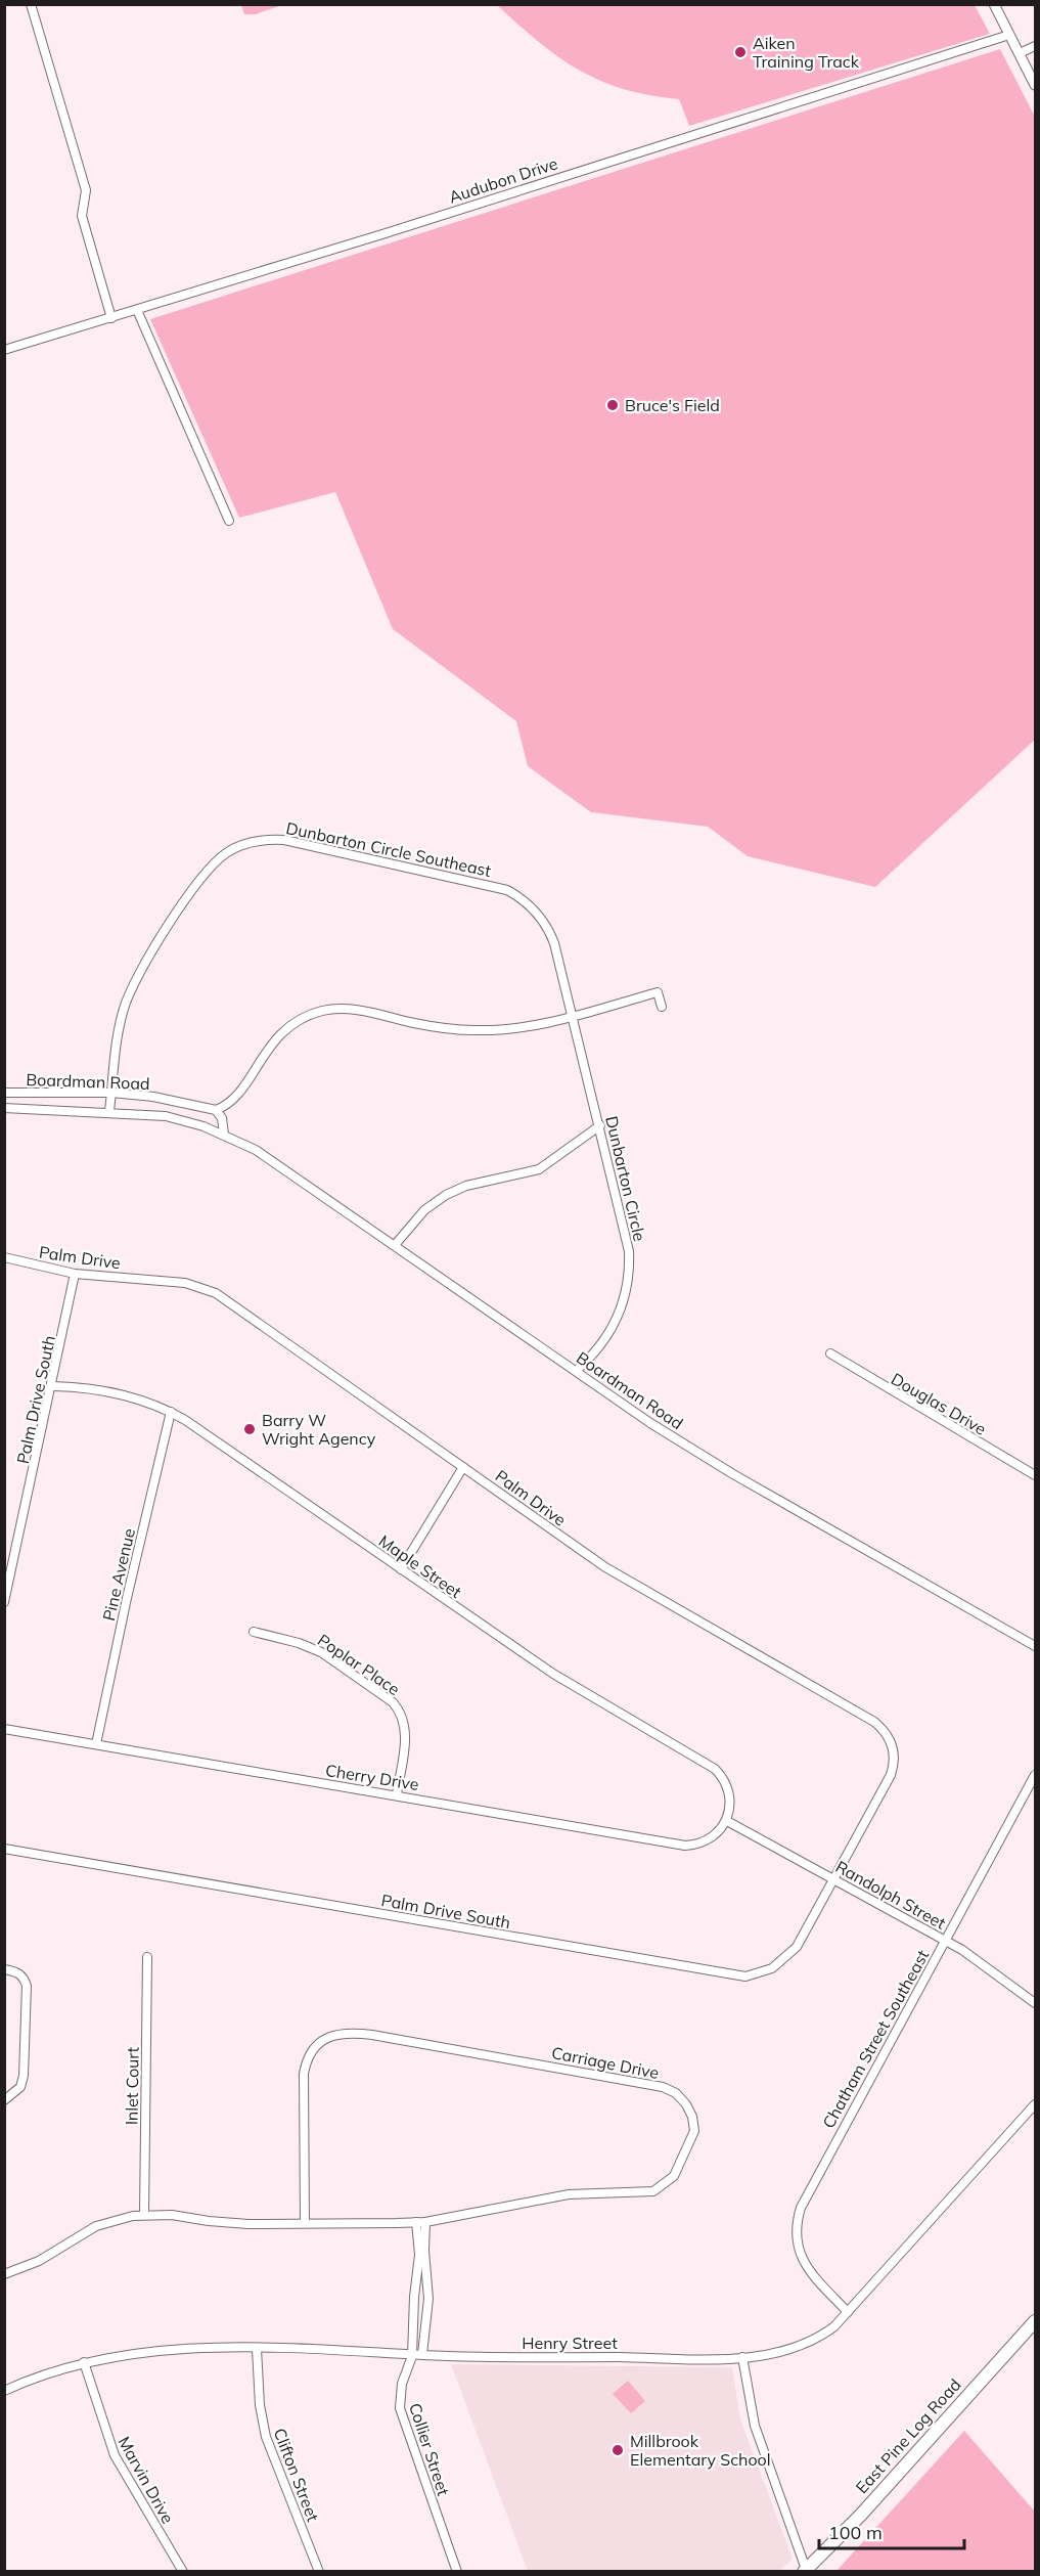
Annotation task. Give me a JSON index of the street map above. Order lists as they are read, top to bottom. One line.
{"streets":{"main road":["East Pine Log Road"],"street":["Audubon Drive","Dunbarton Circle Southeast","Boardman Road","Dunbarton Circle","Palm Drive","Palm Drive South","Douglas Drive","Maple Street","Pine Avenue","Poplar Place","Cherry Drive","Randolph Street","Chatham Street Southeast","Carriage Drive","Inlet Court","Henry Street","Collier Street","Clifton Street","Marvin Drive"]},"crossings":[["Dunbarton Circle Southeast","Boardman Road"],["Dunbarton Circle Southeast","Dunbarton Circle"],["Boardman Road","Dunbarton Circle"],["Palm Drive","Palm Drive South"],["Palm Drive","Randolph Street"],["Palm Drive South","Maple Street"],["Palm Drive South","Randolph Street"],["Maple Street","Pine Avenue"],["Maple Street","Cherry Drive"],["Maple Street","Randolph Street"],["Pine Avenue","Cherry Drive"],["Poplar Place","Cherry Drive"],["Cherry Drive","Randolph Street"],["Randolph Street","Chatham Street Southeast"],["Chatham Street Southeast","Henry Street"],["Carriage Drive","Inlet Court"],["Carriage Drive","Collier Street"],["Henry Street","Collier Street"],["Henry Street","Clifton Street"],["Henry Street","Marvin Drive"]],"places":["Aiken Training Track","Bruce's Field","Barry W Wright Agency","Millbrook Elementary School"],"scale_bar":"100 m"}
